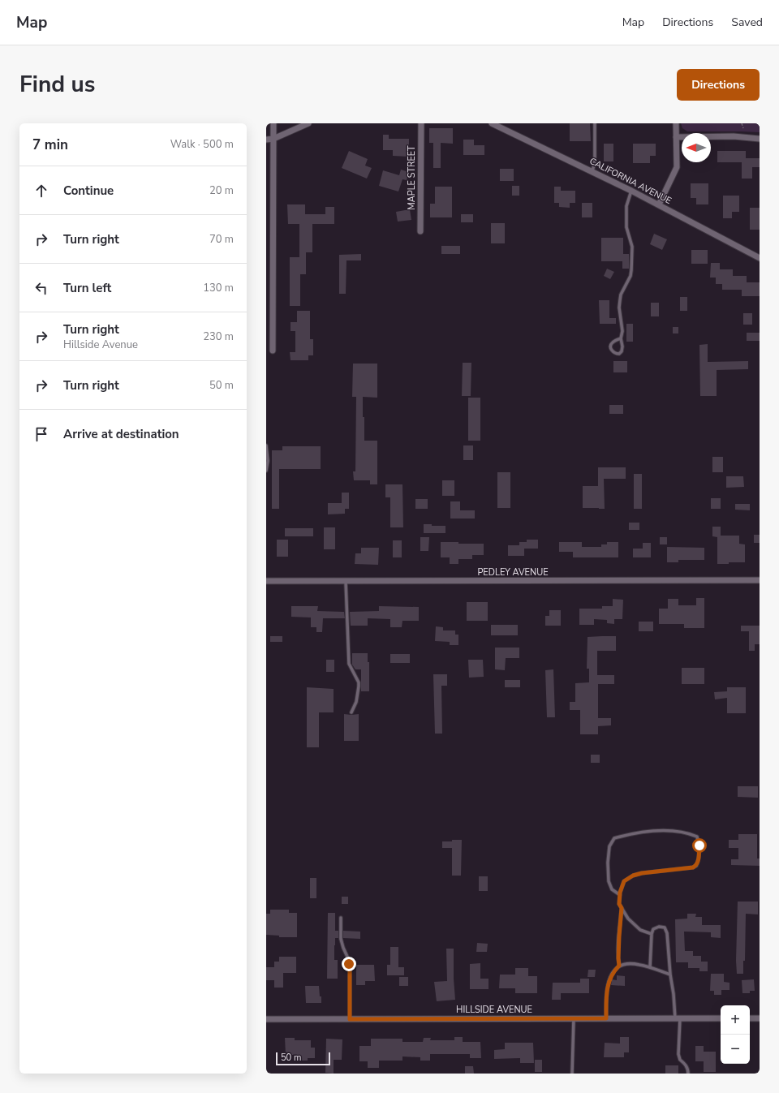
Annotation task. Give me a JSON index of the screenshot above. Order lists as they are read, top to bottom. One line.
{"streets":{"street":["MAPLE STREET","CALIFORNIA AVENUE","PEDLEY AVENUE","HILLSIDE AVENUE"]},"scale_bar":"50 m","north":"left","page":{"header":"Map","nav":["Map","Directions","Saved"],"title":"Find us","buttons":"Directions","heading":["7 min","Walk · 500 m"],"list":[["Continue","20 m"],["Turn right","70 m"],["Turn left","130 m"],["Turn right","Hillside Avenue","230 m"],["Turn right","50 m"],"Arrive at destination"],"map_buttons":["+","−"],"scale":"50 m"}}
